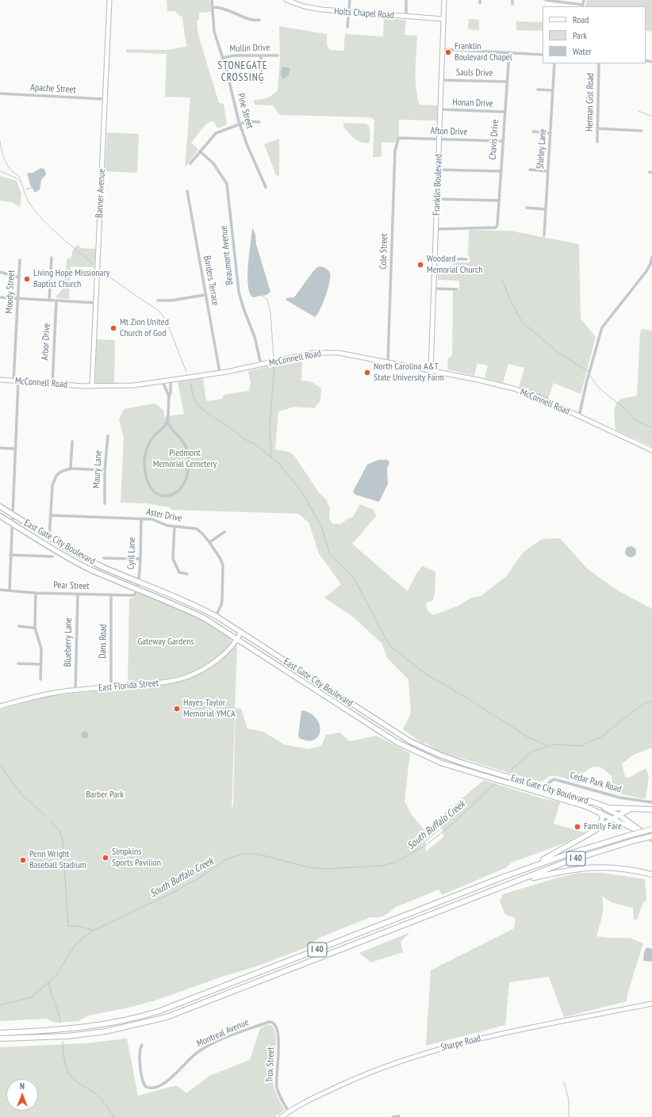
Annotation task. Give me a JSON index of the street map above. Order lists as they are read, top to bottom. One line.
{"streets":{"highway":["I 40"],"main road":["East Gate City Boulevard"],"street":["Holts Chapel Road","Mullin Drive","Sauls Drive","Apache Street","Herman Gist Road","Honan Drive","Pine Street","Afton Drive","Chavis Drive","Shirley Lane","Franklin Boulevard","Banner Avenue","Cole Street","Beaumont Avenue","Borders Terrace","Moody Street","Arbor Drive","McConnell Road","Maury Lane","Aster Drive","Cyril Lane","Pear Street","Dans Road","Blueberry Lane","East Florida Street","Cedar Park Road","Montreal Avenue","Sharpe Road","Trox Street"]},"crossings":[["Holts Chapel Road","Franklin Boulevard"],["Mullin Drive","Pine Street"],["Sauls Drive","Chavis Drive"],["Sauls Drive","Franklin Boulevard"],["Apache Street","Banner Avenue"],["Honan Drive","Chavis Drive"],["Honan Drive","Franklin Boulevard"],["Afton Drive","Chavis Drive"],["Afton Drive","Franklin Boulevard"],["Afton Drive","Cole Street"],["Chavis Drive","Franklin Boulevard"],["Franklin Boulevard","McConnell Road"],["Banner Avenue","McConnell Road"],["Cole Street","McConnell Road"],["Beaumont Avenue","McConnell Road"],["Borders Terrace","McConnell Road"],["Moody Street","McConnell Road"],["Moody Street","East Gate City Boulevard"],["Moody Street","Pear Street"],["Arbor Drive","McConnell Road"],["Aster Drive","East Gate City Boulevard"],["Aster Drive","Cyril Lane"],["East Gate City Boulevard","Cyril Lane"],["East Gate City Boulevard","Pear Street"],["East Gate City Boulevard","East Florida Street"],["East Gate City Boulevard","Cedar Park Road"],["Cyril Lane","Pear Street"],["Pear Street","Dans Road"],["Pear Street","Blueberry Lane"],["Dans Road","East Florida Street"],["Blueberry Lane","East Florida Street"],["Montreal Avenue","Trox Street"],["Sharpe Road","Trox Street"]],"districts":["STONEGATE CROSSING"],"water":["South Buffalo Creek"],"parks":["Piedmont Memorial Cemetery","Gateway Gardens","Barber Park"],"places":["Franklin Boulevard Chapel","Woodard Memorial Church","Living Hope Missionary Baptist Church","Mt Zion United Church of God","North Carolina A&T State University Farm","Hayes-Taylor Memorial YMCA","Family Fare","Simpkins Sports Pavilion","Penn Wright Baseball Stadium"],"legend":["Road","Park","Water"],"north":"top"}
